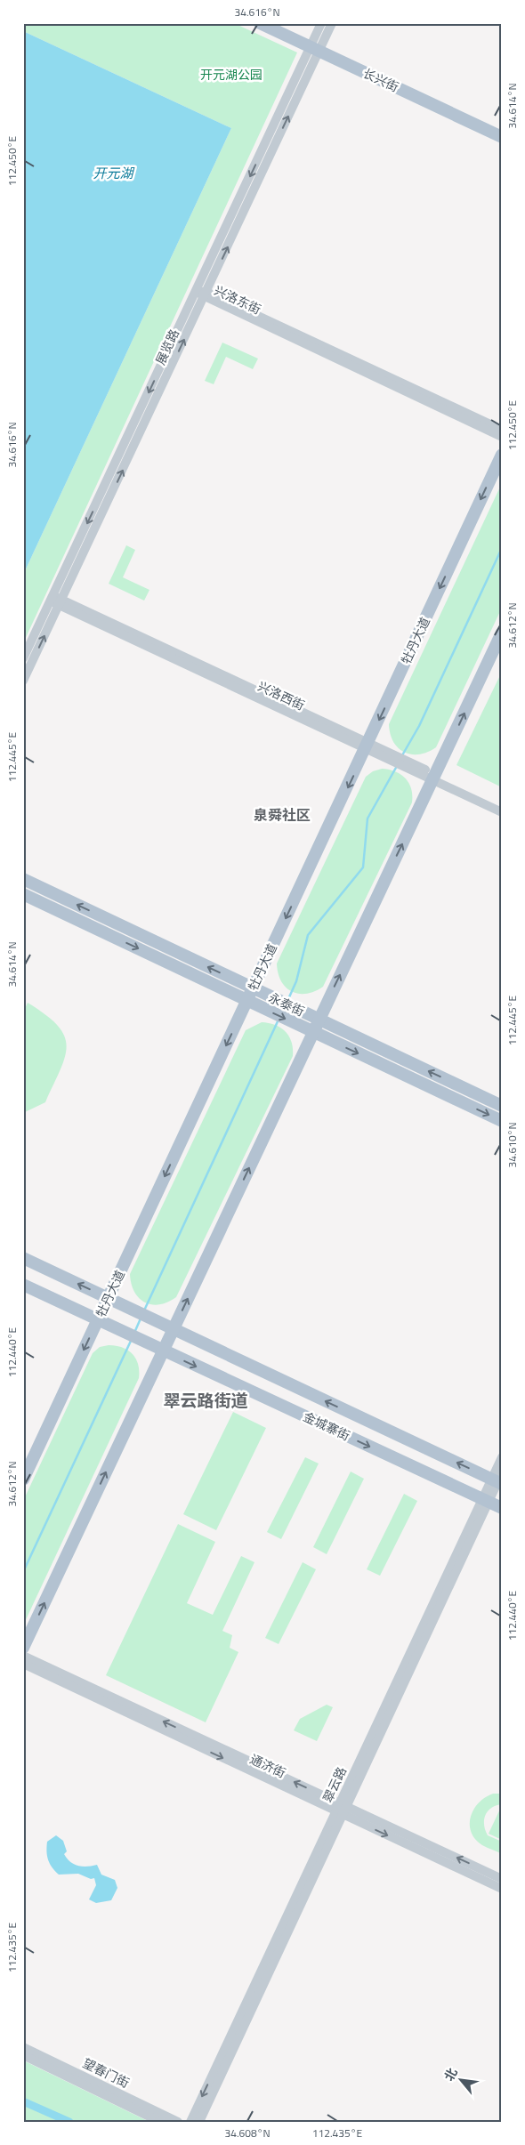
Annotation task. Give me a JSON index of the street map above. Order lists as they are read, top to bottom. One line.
{"streets":{"main road":["长兴街","牡丹大道","永泰街","金城寨街"],"street":["兴洛东街","展览路","兴洛西街","通济街","翠云路","望春门街"]},"crossings":[["长兴街","展览路"],["兴洛东街","展览路"],["展览路","兴洛西街"],["牡丹大道","兴洛西街"],["牡丹大道","永泰街"],["牡丹大道","金城寨街"],["金城寨街","翠云路"],["通济街","翠云路"]],"districts":["泉舜社区","翠云路街道"],"water":["开元湖"],"parks":["开元湖公园"],"north":"top left","coordinates":["34.616°N","34.614°N","112.450°E","34.612°N","112.445°E","34.610°N","112.440°E","112.435°E","34.608°N"]}
